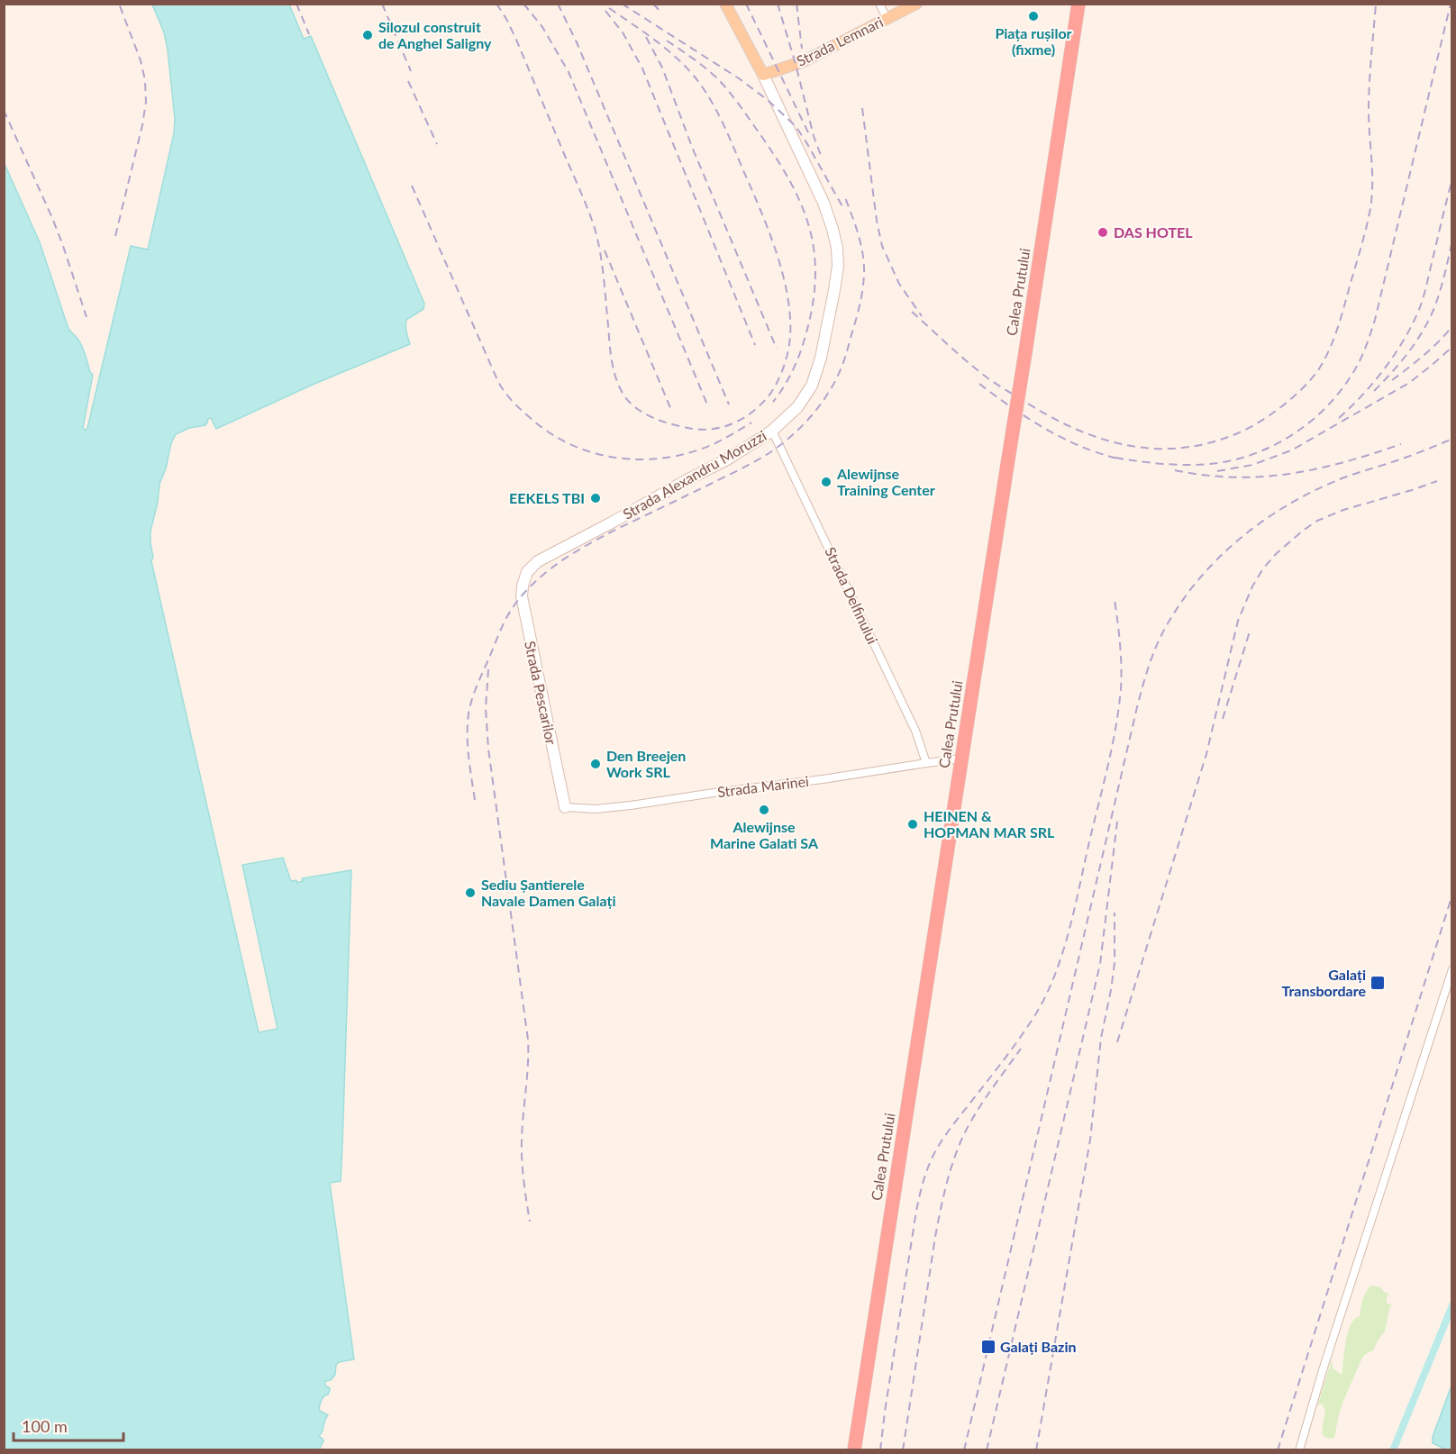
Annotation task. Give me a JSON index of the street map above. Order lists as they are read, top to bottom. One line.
{"streets":{"highway":["Calea Prutului"],"main road":["Strada Lemnari","Strada Alexandru Moruzzi"],"street":["Strada Delfinului","Strada Pescarilor","Strada Marinei"]},"crossings":[["Strada Lemnari","Strada Alexandru Moruzzi"],["Calea Prutului","Strada Marinei"],["Strada Alexandru Moruzzi","Strada Delfinului"],["Strada Alexandru Moruzzi","Strada Pescarilor"],["Strada Delfinului","Strada Marinei"],["Strada Pescarilor","Strada Marinei"]],"places":{"other":["Piața rușilor (fixme)","Silozul construit de Anghel Saligny","DAS HOTEL","Alewijnse Training Center","EEKELS TBI","Den Breejen Work SRL","Alewijnse Marine Galati SA","HEINEN & HOPMAN MAR SRL","Sediu Șantierele Navale Damen Galați"],"transit":["Galați Transbordare","Galați Bazin"]},"scale_bar":"100 m"}
